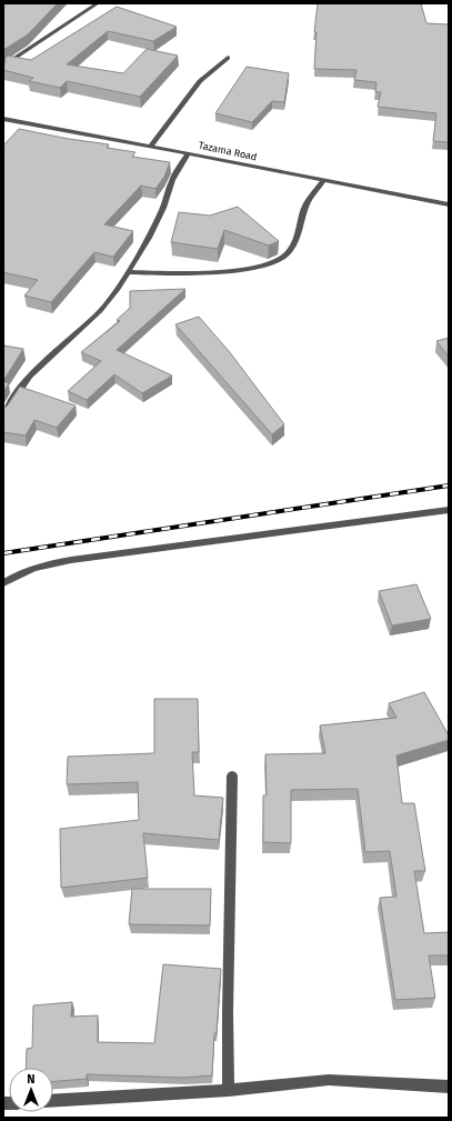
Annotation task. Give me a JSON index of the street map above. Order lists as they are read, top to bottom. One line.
{"streets":{"street":["Tazama Road"]},"north":"top"}
